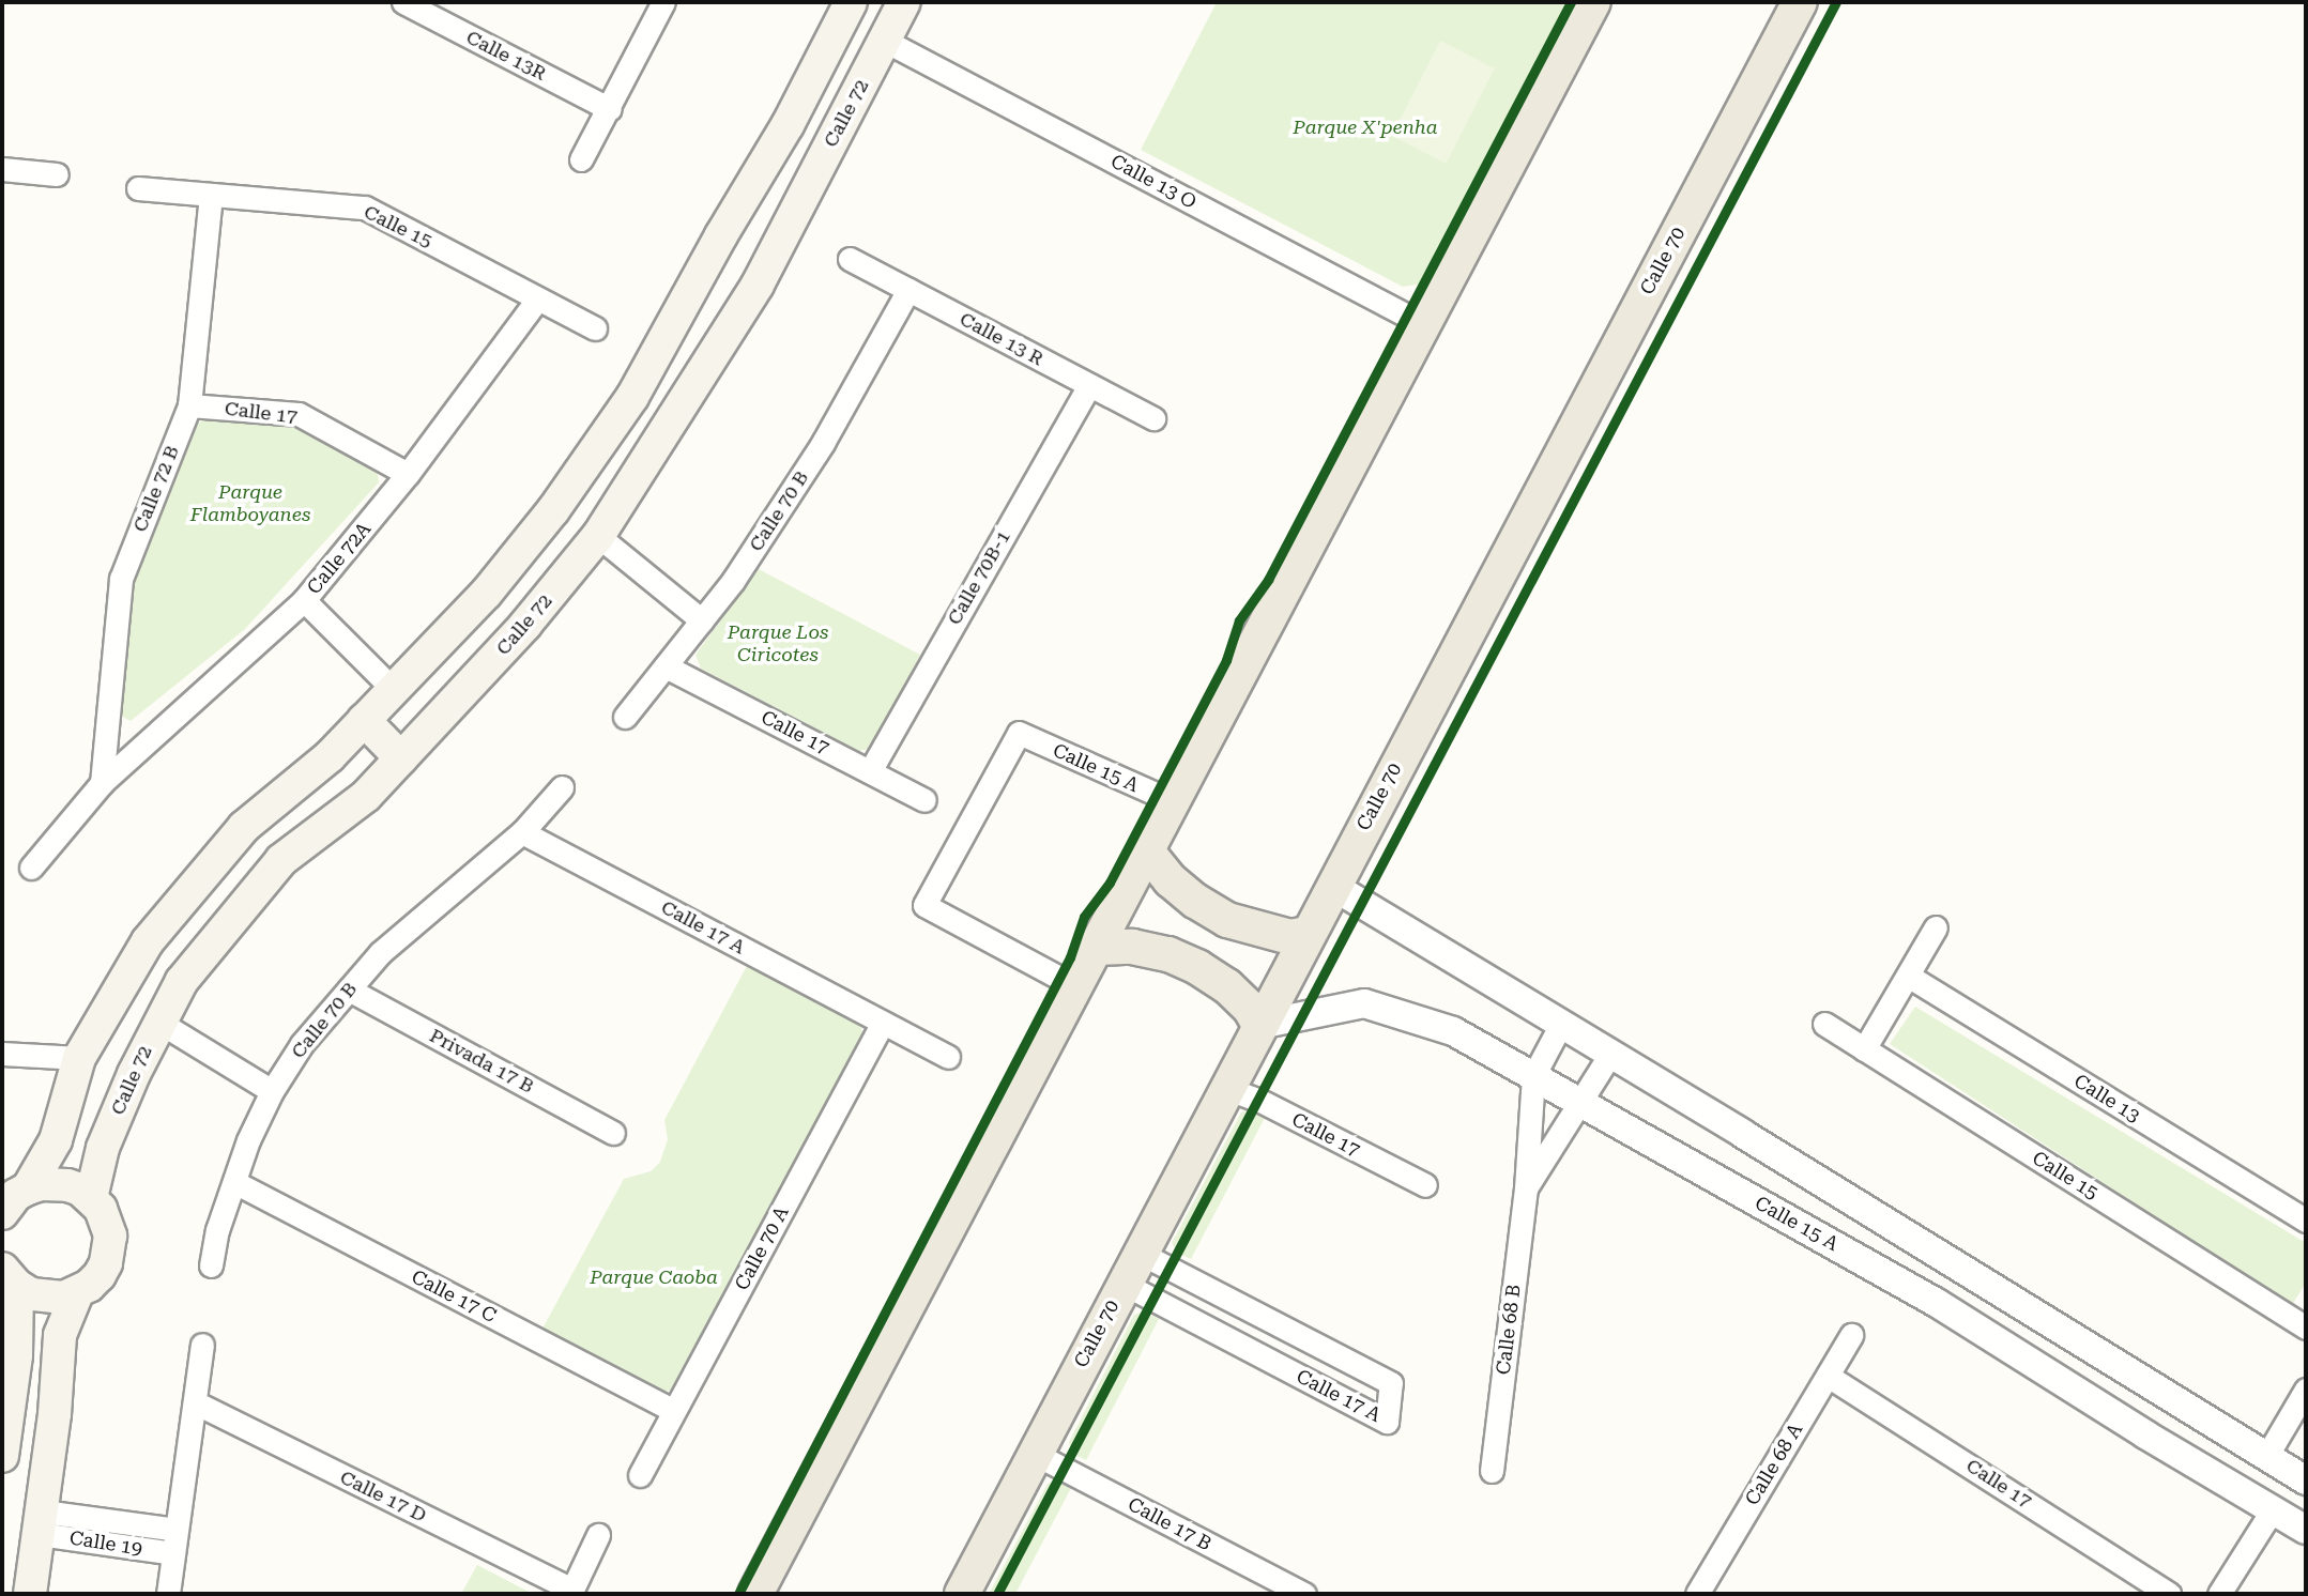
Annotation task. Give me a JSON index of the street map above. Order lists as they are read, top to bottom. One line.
{"streets":{"main road":["Calle 72","Calle 70"],"street":["Calle 13R","Calle 13 O","Calle 15","Calle 13 R","Calle 17","Calle 72 B","Calle 70 B","Calle 72A","Calle 70B-1","Calle 15 A","Calle 17 A","Privada 17 B","Calle 13","Calle 70 A","Calle 17 C","Calle 68 B","Calle 68 A","Calle 17 D","Calle 17 B","Calle 19"]},"crossings":[["Calle 72","Calle 13 O"],["Calle 15","Calle 72 B"],["Calle 15","Calle 72A"],["Calle 70","Calle 17"],["Calle 70","Calle 15 A"],["Calle 70","Calle 17 A"],["Calle 70","Calle 17 B"],["Calle 13 R","Calle 70 B"],["Calle 13 R","Calle 70B-1"],["Calle 17","Calle 72 B"],["Calle 17","Calle 70 B"],["Calle 17","Calle 72A"],["Calle 17","Calle 70B-1"],["Calle 17","Calle 68 A"],["Calle 72 B","Calle 72A"],["Calle 70 B","Calle 17 A"],["Calle 70 B","Privada 17 B"],["Calle 70 B","Calle 17 C"],["Calle 15 A","Calle 68 B"],["Calle 17 A","Calle 70 A"],["Calle 70 A","Calle 17 C"]],"parks":["Parque X'penha","Parque Flamboyanes","Parque Los Ciricotes","Parque Caoba"]}
